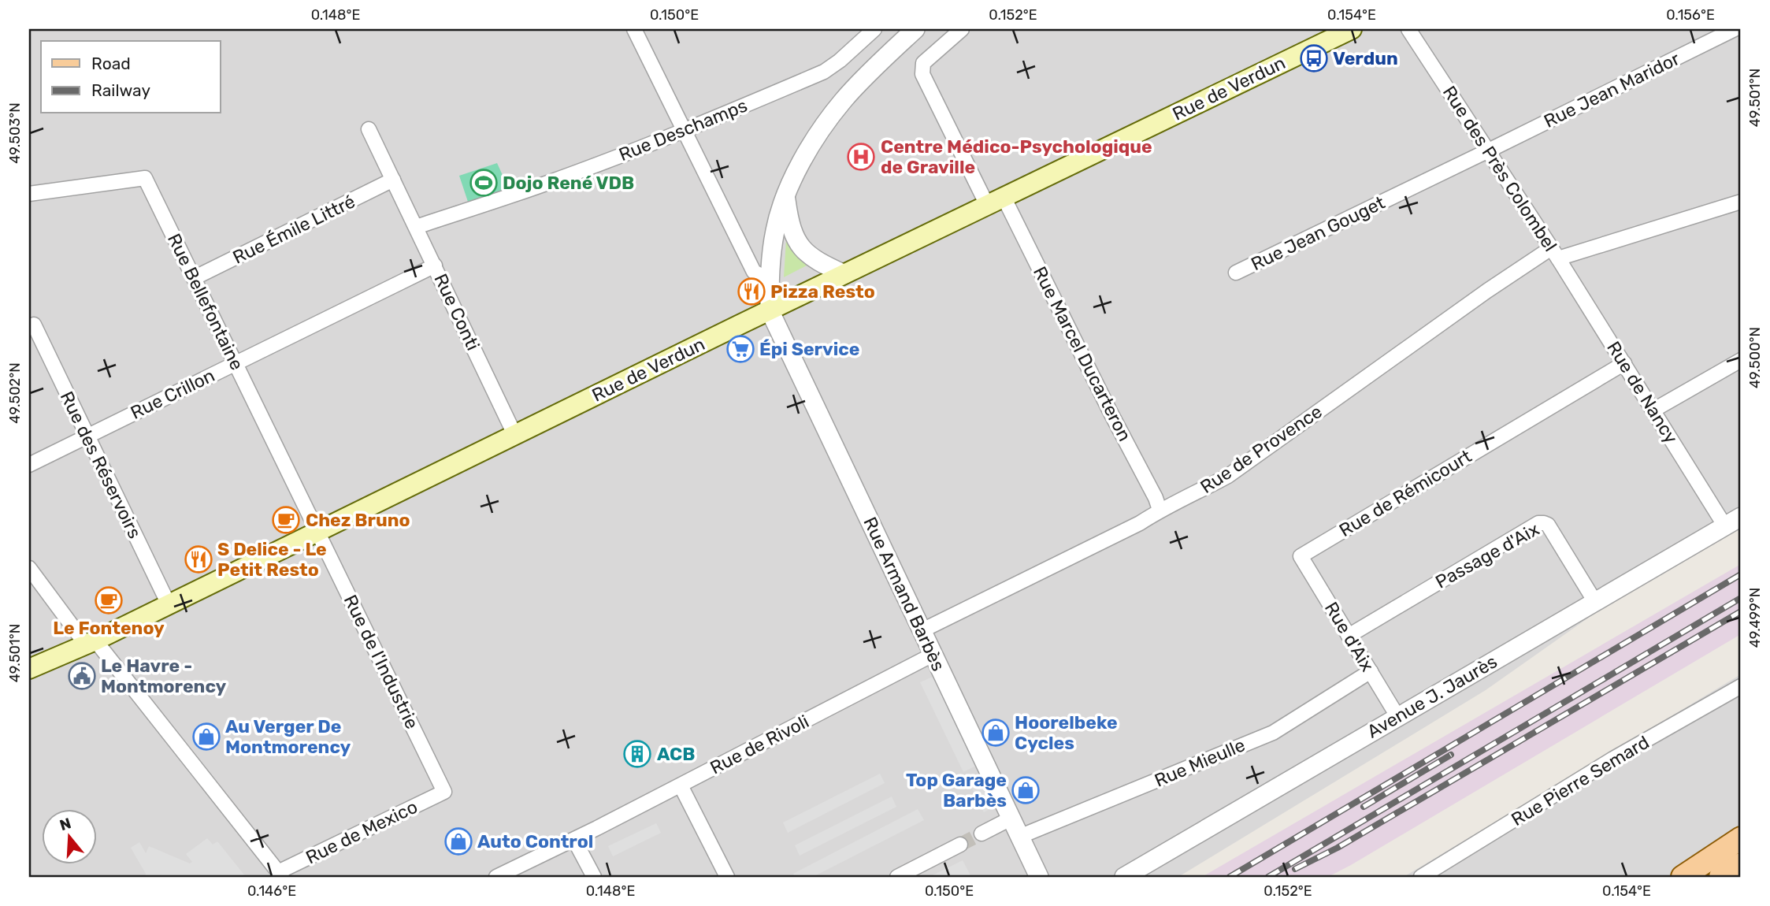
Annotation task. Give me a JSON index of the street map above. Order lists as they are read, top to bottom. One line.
{"streets":{"main road":["Rue de Verdun"],"street":["Rue Jean Maridor","Rue Deschamps","Rue des Près Colombel","Rue Émile Littré","Rue Jean Gouget","Rue Bellefontaine","Rue Conti","Rue Marcel Ducarteron","Rue de Nancy","Rue Crillon","Rue de Provence","Rue des Réservoirs","Rue de Rémicourt","Passage d'Aix","Rue Armand Barbès","Rue d'Aix","Rue de l'Industrie","Avenue J. Jaurès","Rue de Rivoli","Rue Mieulle","Rue Pierre Semard","Rue de Mexico"]},"crossings":[["Rue de Verdun","Rue Bellefontaine"],["Rue de Verdun","Rue Conti"],["Rue de Verdun","Rue Marcel Ducarteron"],["Rue de Verdun","Rue des Réservoirs"],["Rue de Verdun","Rue Armand Barbès"],["Rue de Verdun","Rue de l'Industrie"],["Rue Jean Maridor","Rue des Près Colombel"],["Rue Jean Maridor","Rue Jean Gouget"],["Rue Deschamps","Rue Conti"],["Rue des Près Colombel","Rue Jean Gouget"],["Rue des Près Colombel","Rue de Nancy"],["Rue des Près Colombel","Rue de Provence"],["Rue Émile Littré","Rue Bellefontaine"],["Rue Émile Littré","Rue Conti"],["Rue Bellefontaine","Rue Crillon"],["Rue Bellefontaine","Rue de l'Industrie"],["Rue Conti","Rue Crillon"],["Rue Marcel Ducarteron","Rue de Provence"],["Rue de Nancy","Rue de Provence"],["Rue de Nancy","Rue de Rémicourt"],["Rue de Nancy","Avenue J. Jaurès"],["Rue Crillon","Rue des Réservoirs"],["Rue de Provence","Rue Armand Barbès"],["Rue de Rémicourt","Rue d'Aix"],["Passage d'Aix","Rue d'Aix"],["Passage d'Aix","Avenue J. Jaurès"],["Rue Armand Barbès","Rue de Rivoli"],["Rue Armand Barbès","Rue Mieulle"],["Rue d'Aix","Avenue J. Jaurès"],["Rue d'Aix","Rue Mieulle"],["Rue de l'Industrie","Rue de Mexico"]],"places":{"bus stop":["Verdun"],"hospital":["Centre Médico-Psychologique de Graville"],"sports":["Dojo René VDB"],"restaurant":["Pizza Resto","S Delice - Le Petit Resto"],"supermarket":["Épi Service"],"cafe":["Chez Bruno","Le Fontenoy"],"public building":["Le Havre - Montmorency"],"shop":["Hoorelbeke Cycles","Au Verger De Montmorency","Top Garage Barbès","Auto Control"],"building":["ACB"]},"legend":["Road","Railway"],"north":"top","coordinates":["0.148°E","0.150°E","0.152°E","0.154°E","0.156°E","49.501°N","49.503°N","49.500°N","49.502°N","49.499°N","0.146°E"]}
